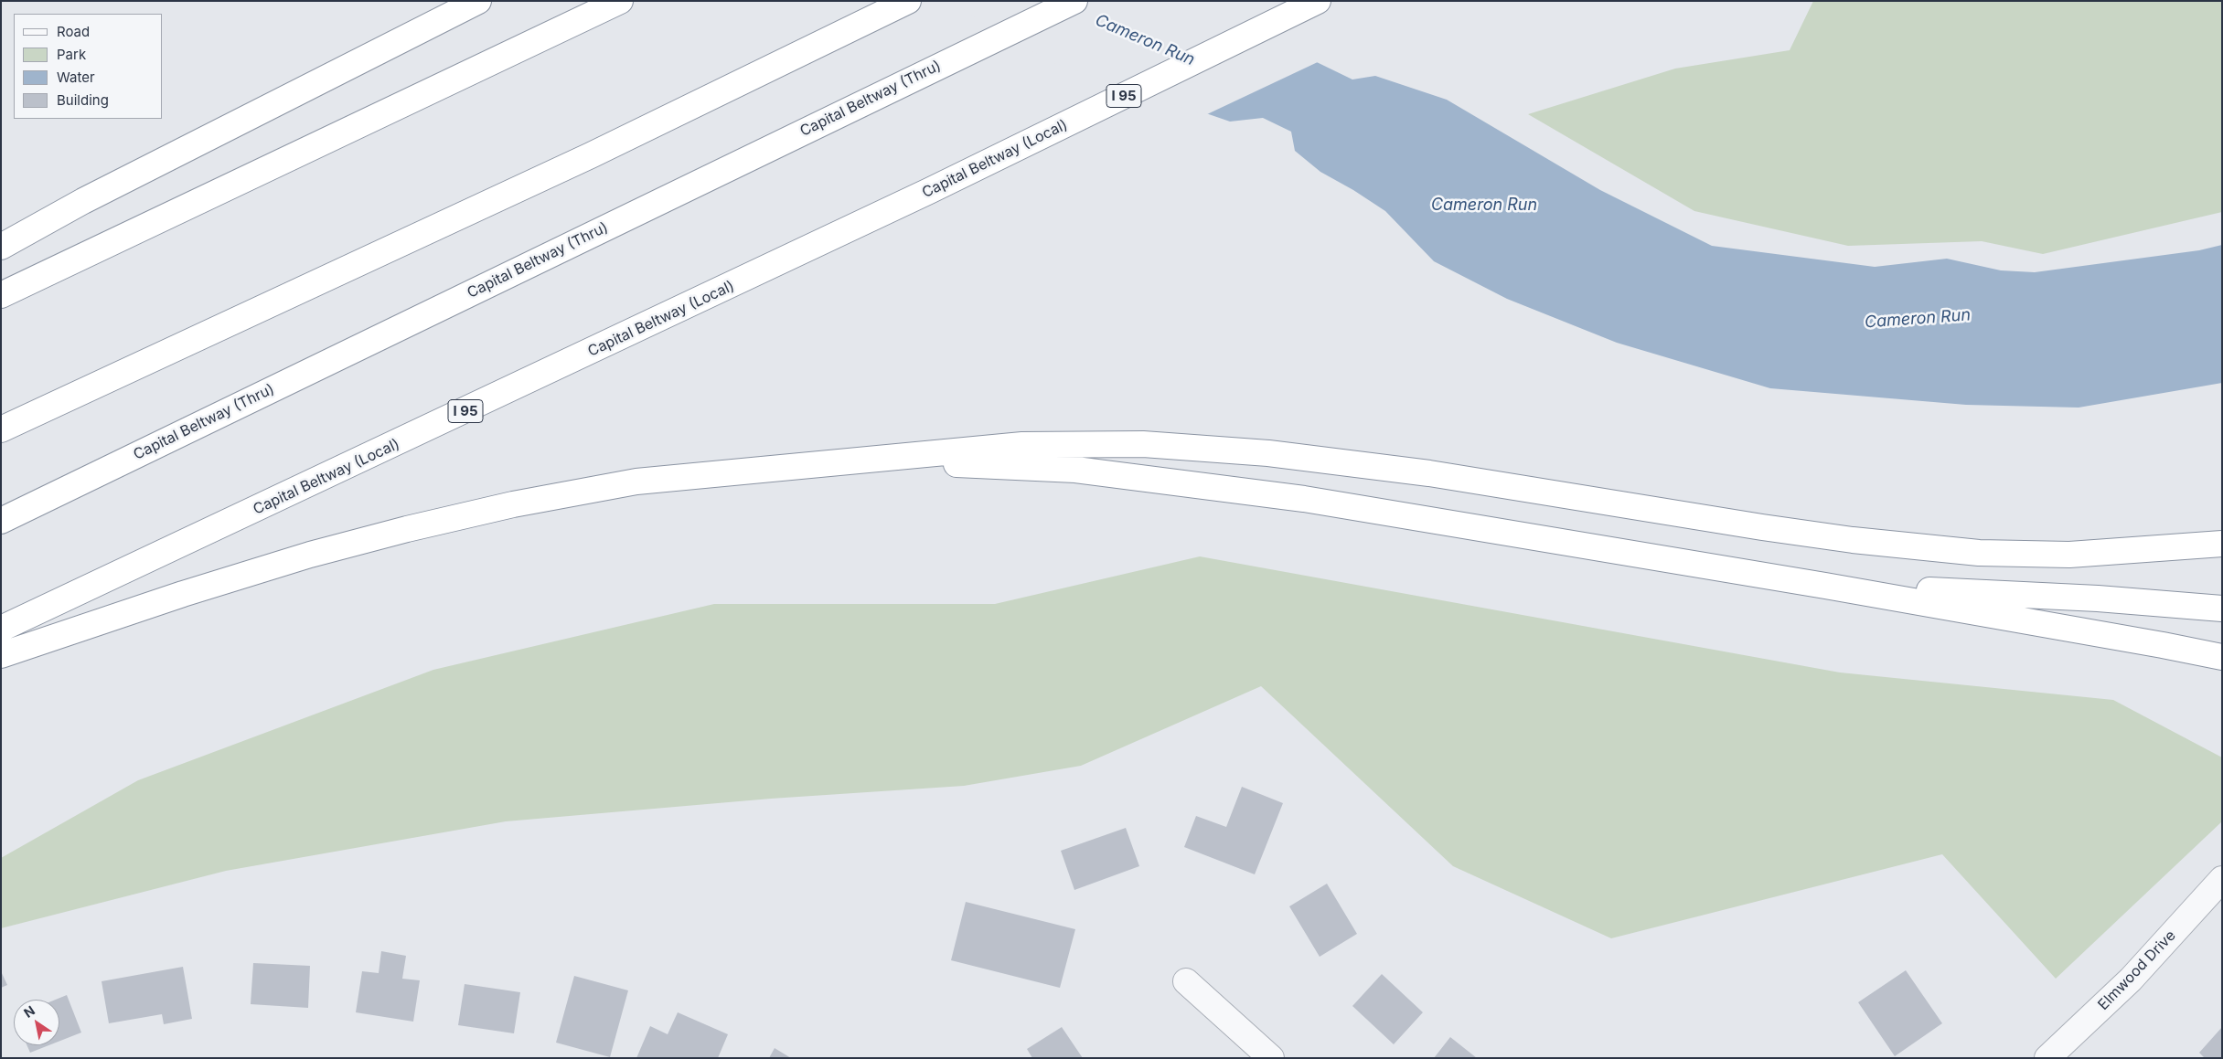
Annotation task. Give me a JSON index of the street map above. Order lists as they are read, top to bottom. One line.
{"streets":{"highway":["I 95","Capital Beltway (Thru)","Capital Beltway (Local)"],"street":["Elmwood Drive"]},"water":["Cameron Run"],"legend":["Road","Park","Water","Building"],"north":"top left"}
